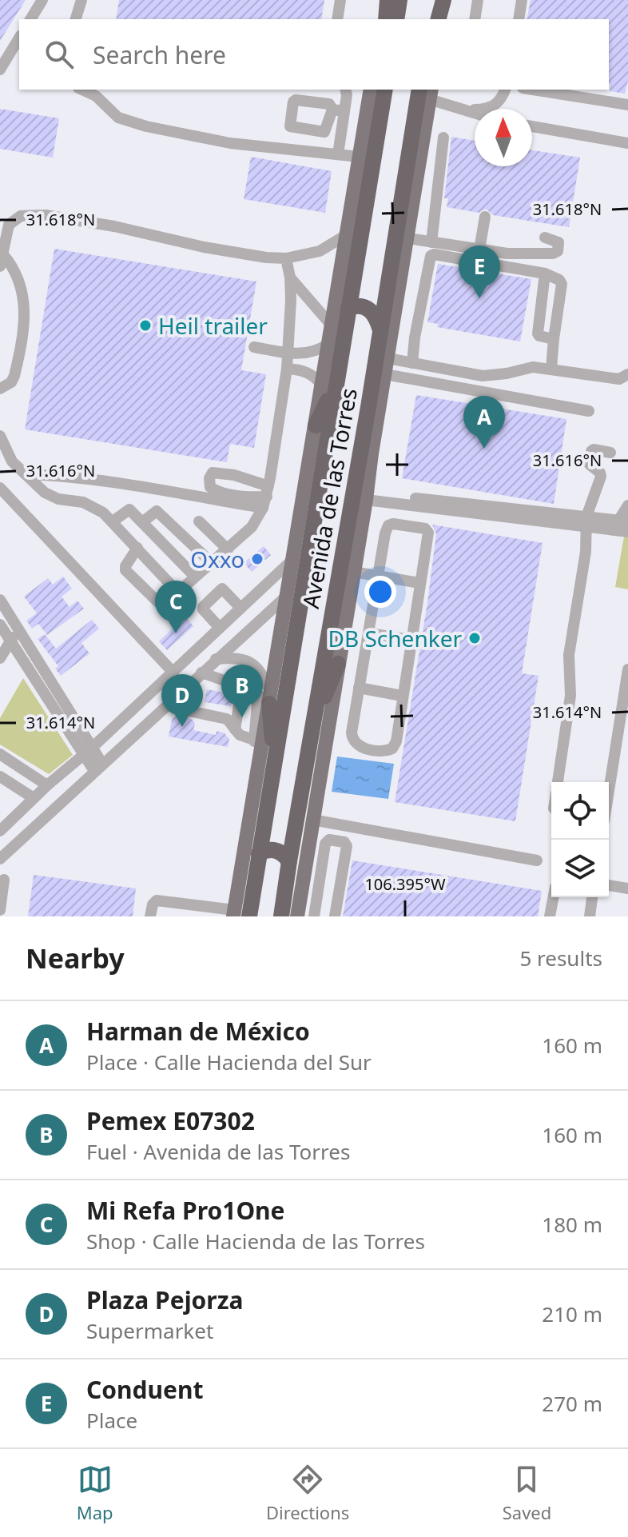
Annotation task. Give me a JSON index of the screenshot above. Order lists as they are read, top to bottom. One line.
{"streets":{"highway":["Avenida de las Torres"]},"places":["Heil trailer","Oxxo","DB Schenker"],"north":"top","page":{"search":"Search here","pins":["E","A","C","B","D"],"heading":["Nearby","5 results"],"list":[{"mark":"A","name":"Harman de México","note":"Place · Calle Hacienda del Sur","value":"160 m"},{"mark":"B","name":"Pemex E07302","note":"Fuel · Avenida de las Torres","value":"160 m"},{"mark":"C","name":"Mi Refa Pro1One","note":"Shop · Calle Hacienda de las Torres","value":"180 m"},{"mark":"D","name":"Plaza Pejorza","note":"Supermarket","value":"210 m"},{"mark":"E","name":"Conduent","note":"Place","value":"270 m"}],"nav":["Map","Directions","Saved"]},"coordinates":["31.618°N","31.616°N","31.614°N","106.395°W"]}
